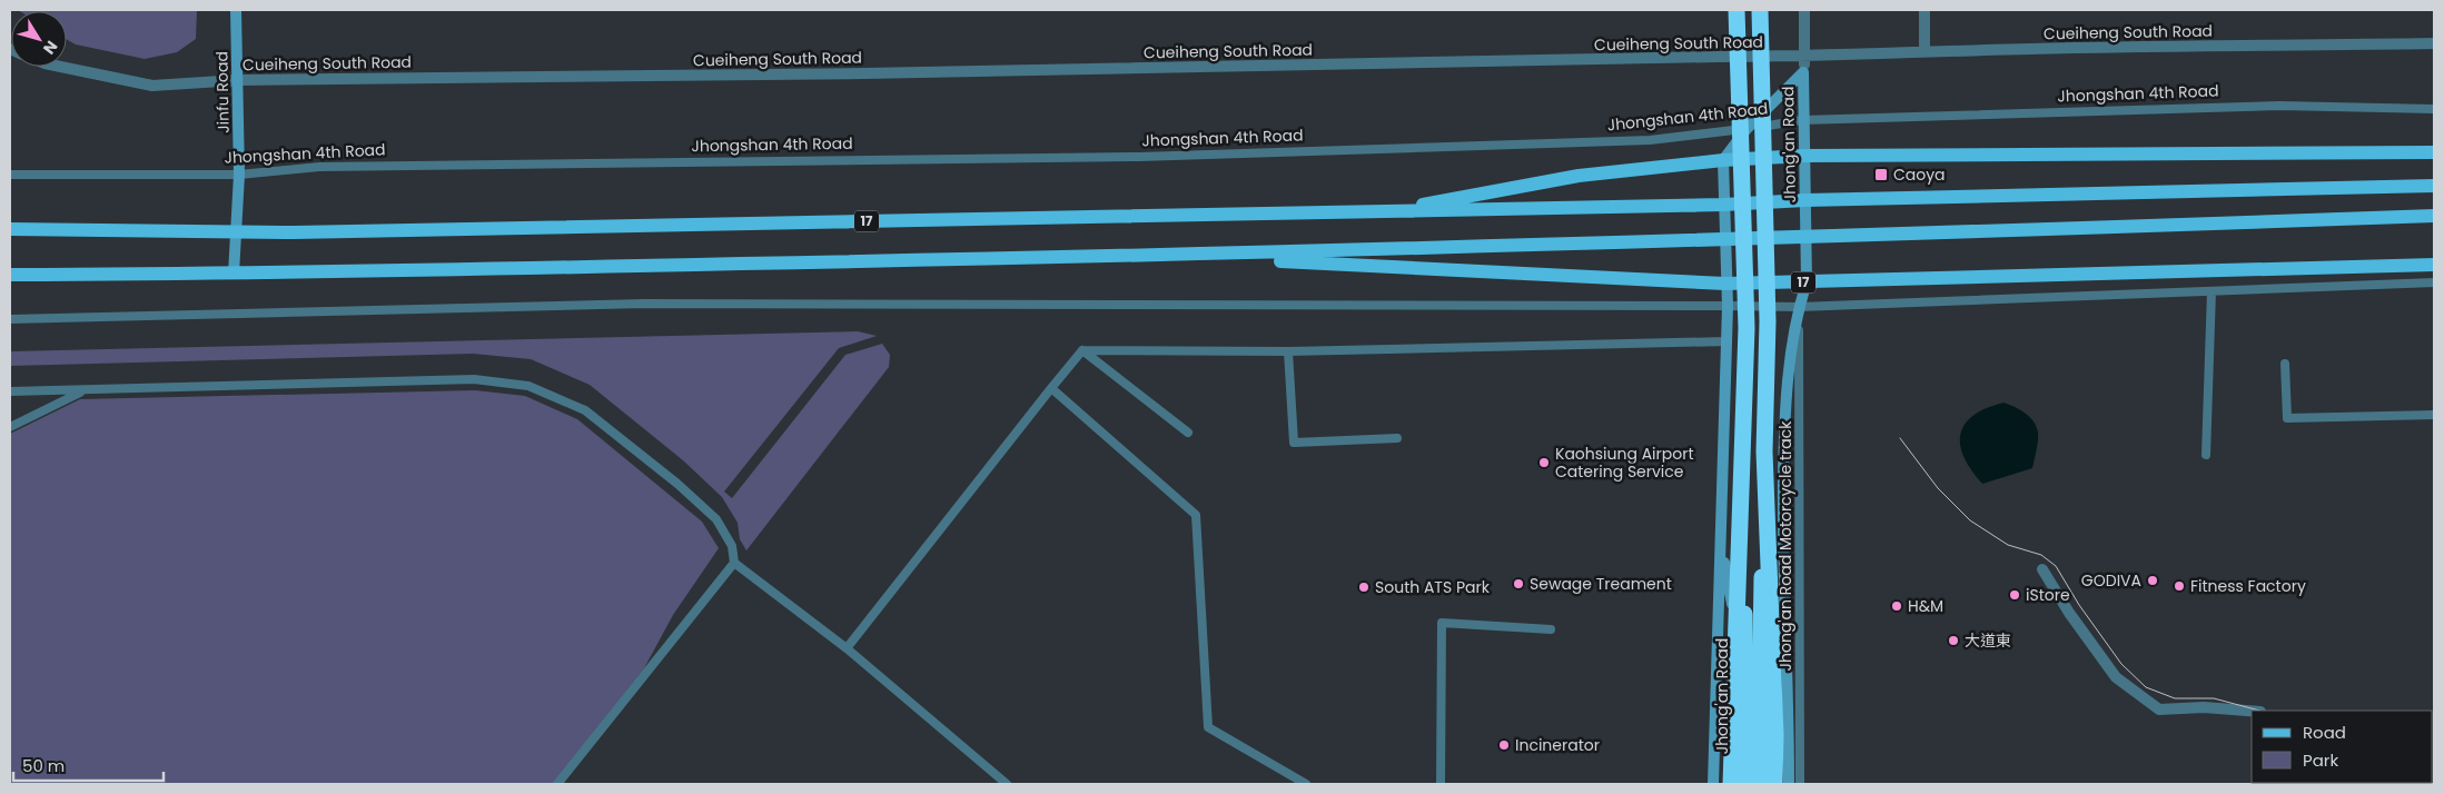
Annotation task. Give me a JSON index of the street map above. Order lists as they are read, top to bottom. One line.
{"streets":{"main road":["17"],"street":["Cueiheng South Road","Jinfu Road","Jhong'an Road"],"lane":["Jhongshan 4th Road","Jhong'an Road Motorcycle track"]},"crossings":[["Cueiheng South Road","Jinfu Road"],["Jinfu Road","Jhongshan 4th Road"],["Jinfu Road","17"],["Jhongshan 4th Road","Jhong'an Road"],["Jhong'an Road","17"],["Jhong'an Road","Jhong'an Road Motorcycle track"]],"places":{"transit":["Caoya"],"other":["Kaohsiung Airport Catering Service","GODIVA","Sewage Treament","Fitness Factory","South ATS Park","iStore","H&M","大道東","Incinerator"]},"legend":["Road","Park"],"scale_bar":"50 m","north":"bottom right"}
